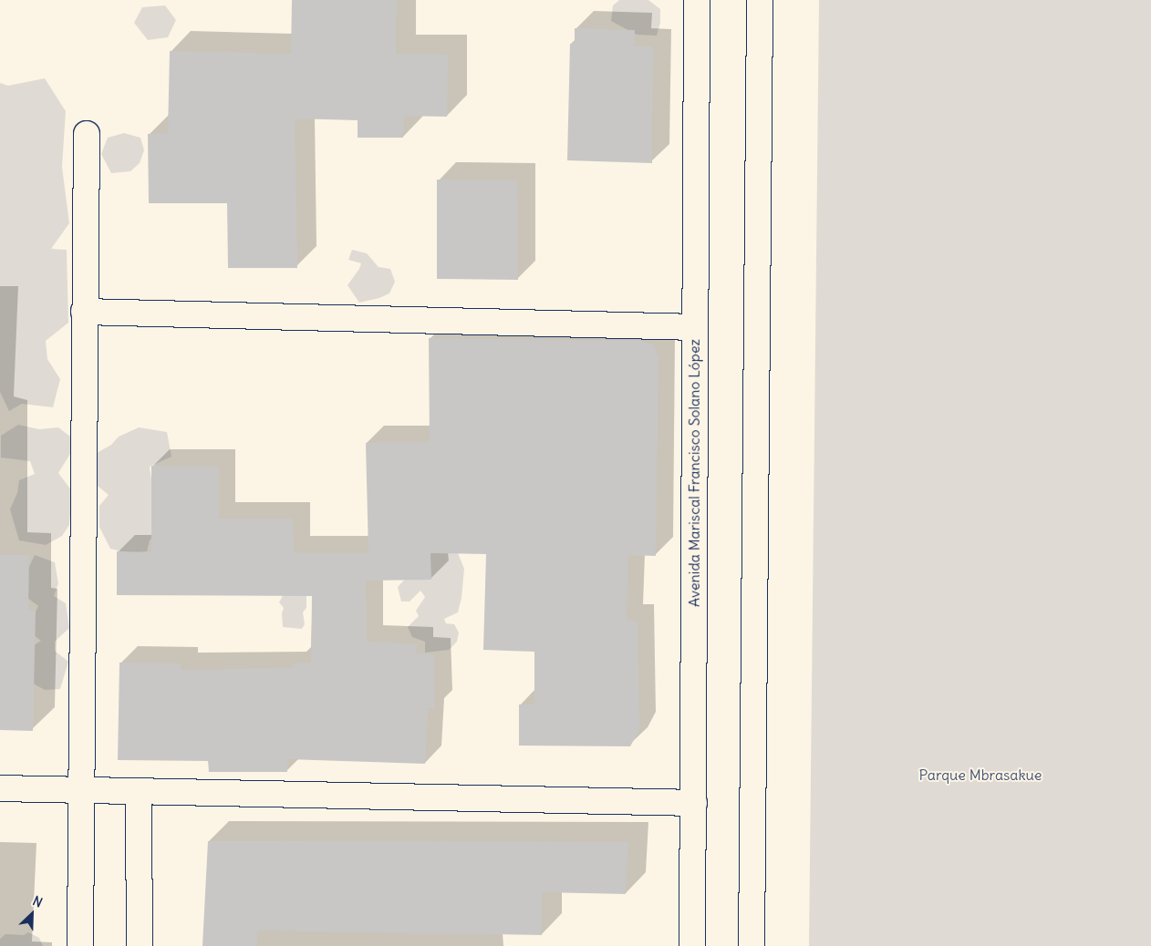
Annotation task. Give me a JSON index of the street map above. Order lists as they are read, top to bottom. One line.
{"streets":{"street":["Avenida Mariscal Francisco Solano López"]},"parks":["Parque Mbrasakue"],"north":"top right"}
